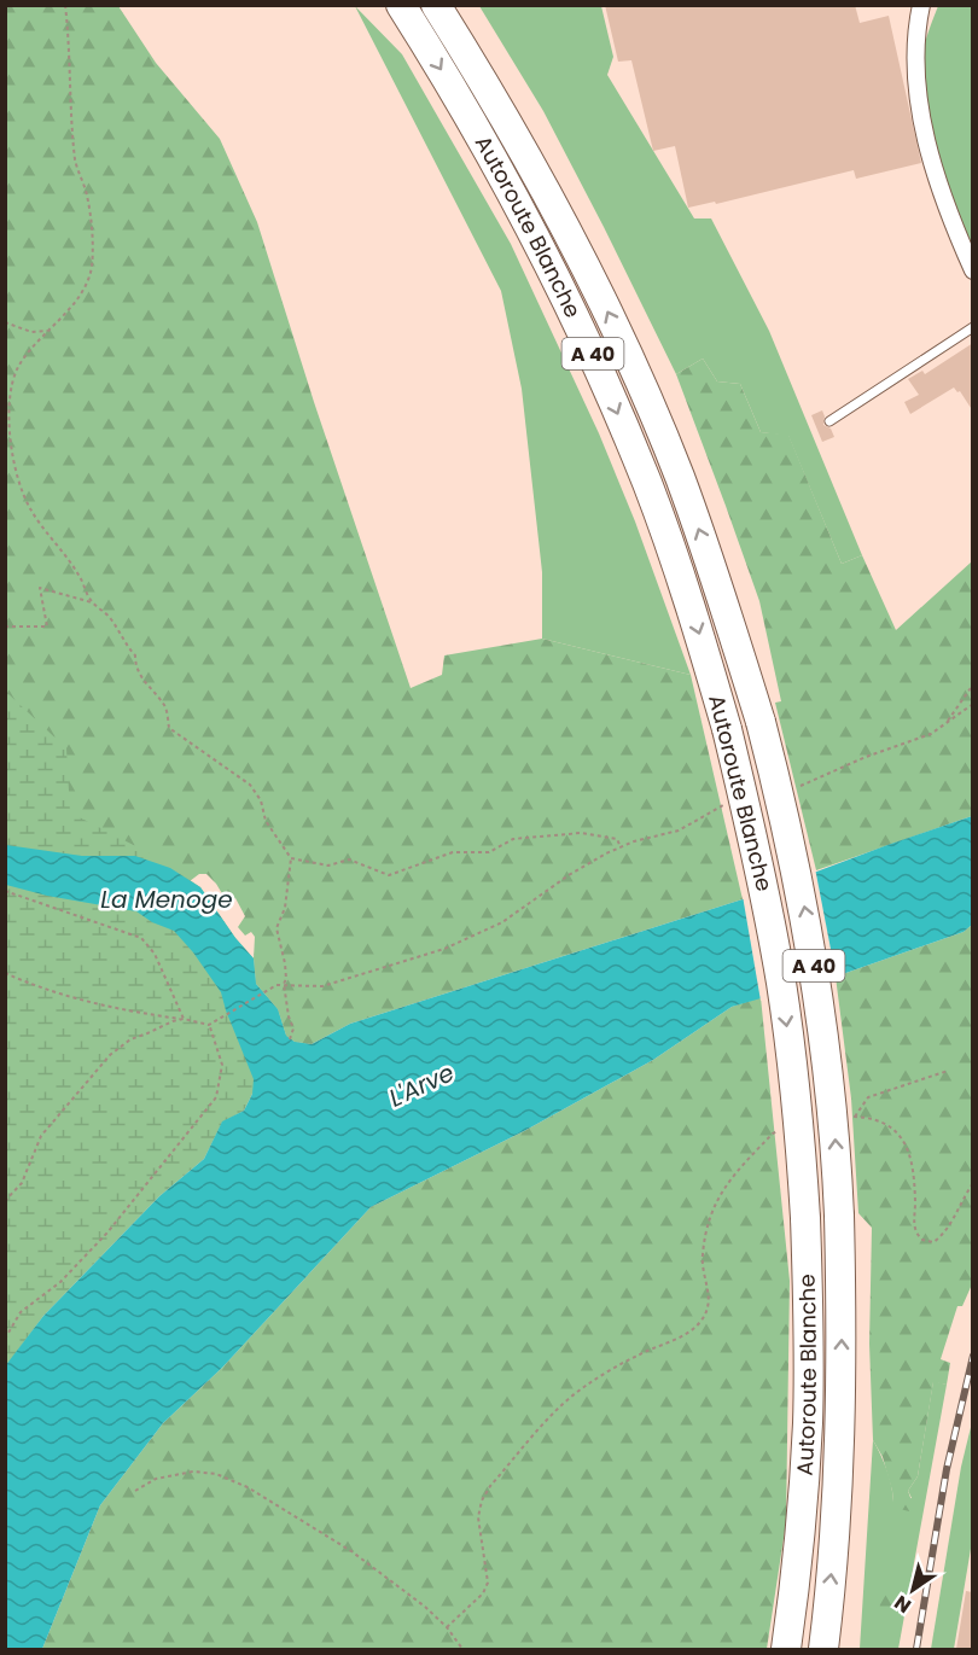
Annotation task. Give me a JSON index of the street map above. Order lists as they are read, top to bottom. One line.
{"streets":{"highway":["Autoroute Blanche","A 40"]},"water":["La Menoge","L'Arve"],"north":"bottom left"}
